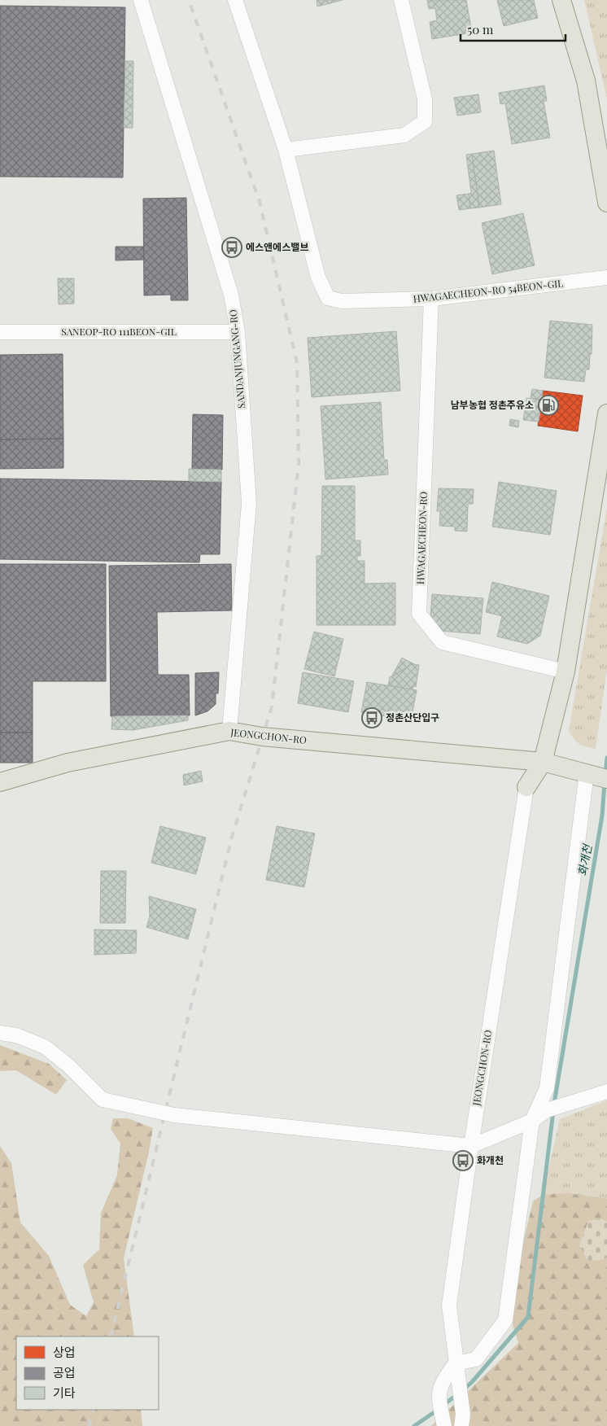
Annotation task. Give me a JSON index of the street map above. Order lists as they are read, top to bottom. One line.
{"streets":{"main road":["JEONGCHON-RO"],"street":["HWAGAECHEON-RO 54BEON-GIL","SANEOP-RO 111BEON-GIL","SANDANJUNGANG-RO","HWAGAECHEON-RO"]},"crossings":[["HWAGAECHEON-RO 54BEON-GIL","HWAGAECHEON-RO"],["SANEOP-RO 111BEON-GIL","SANDANJUNGANG-RO"],["SANDANJUNGANG-RO","JEONGCHON-RO"]],"water":["화개천"],"places":{"bus stop":["에스앤에스밸브","정촌산단입구","화개천"],"fuel station":["남부농협 정촌주유소"]},"legend":["상업","공업","기타"],"scale_bar":"50 m"}
